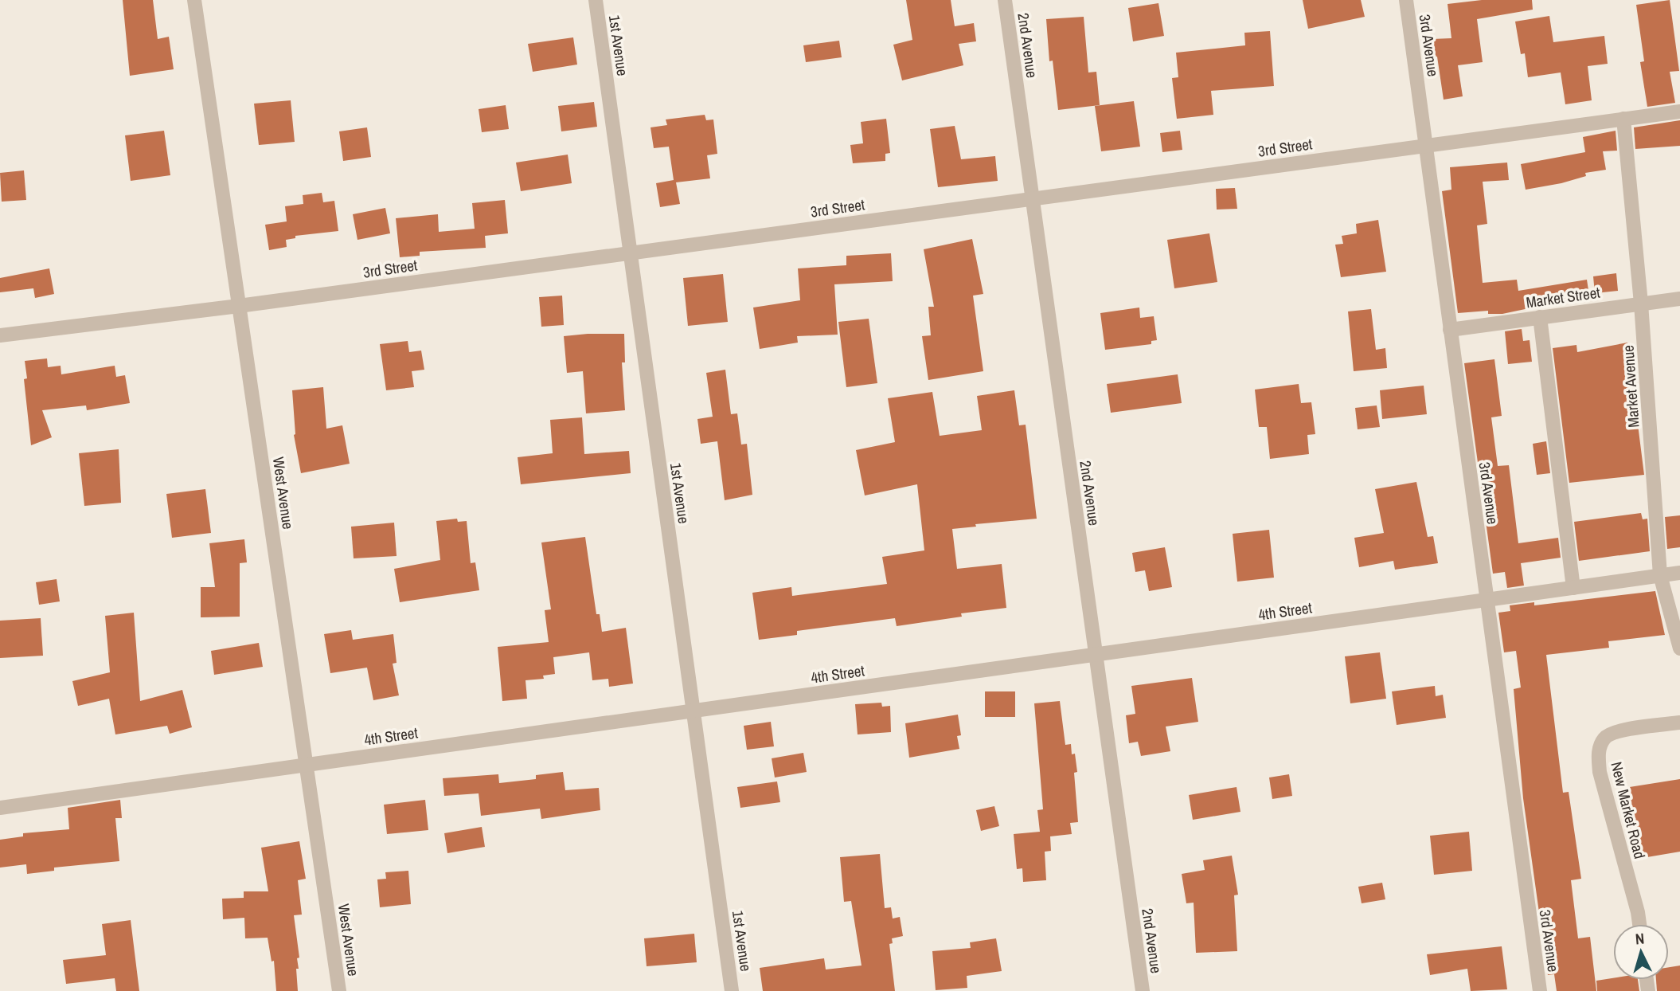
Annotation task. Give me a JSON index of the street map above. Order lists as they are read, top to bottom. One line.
{"streets":{"street":["1st Avenue","2nd Avenue","3rd Avenue","3rd Street","Market Street","Market Avenue","West Avenue","4th Street","New Market Road"]},"crossings":[["1st Avenue","3rd Street"],["1st Avenue","4th Street"],["2nd Avenue","3rd Street"],["2nd Avenue","4th Street"],["3rd Avenue","3rd Street"],["3rd Avenue","Market Street"],["3rd Avenue","4th Street"],["3rd Street","Market Avenue"],["3rd Street","West Avenue"],["Market Street","Market Avenue"],["Market Avenue","4th Street"],["West Avenue","4th Street"]],"north":"top"}
